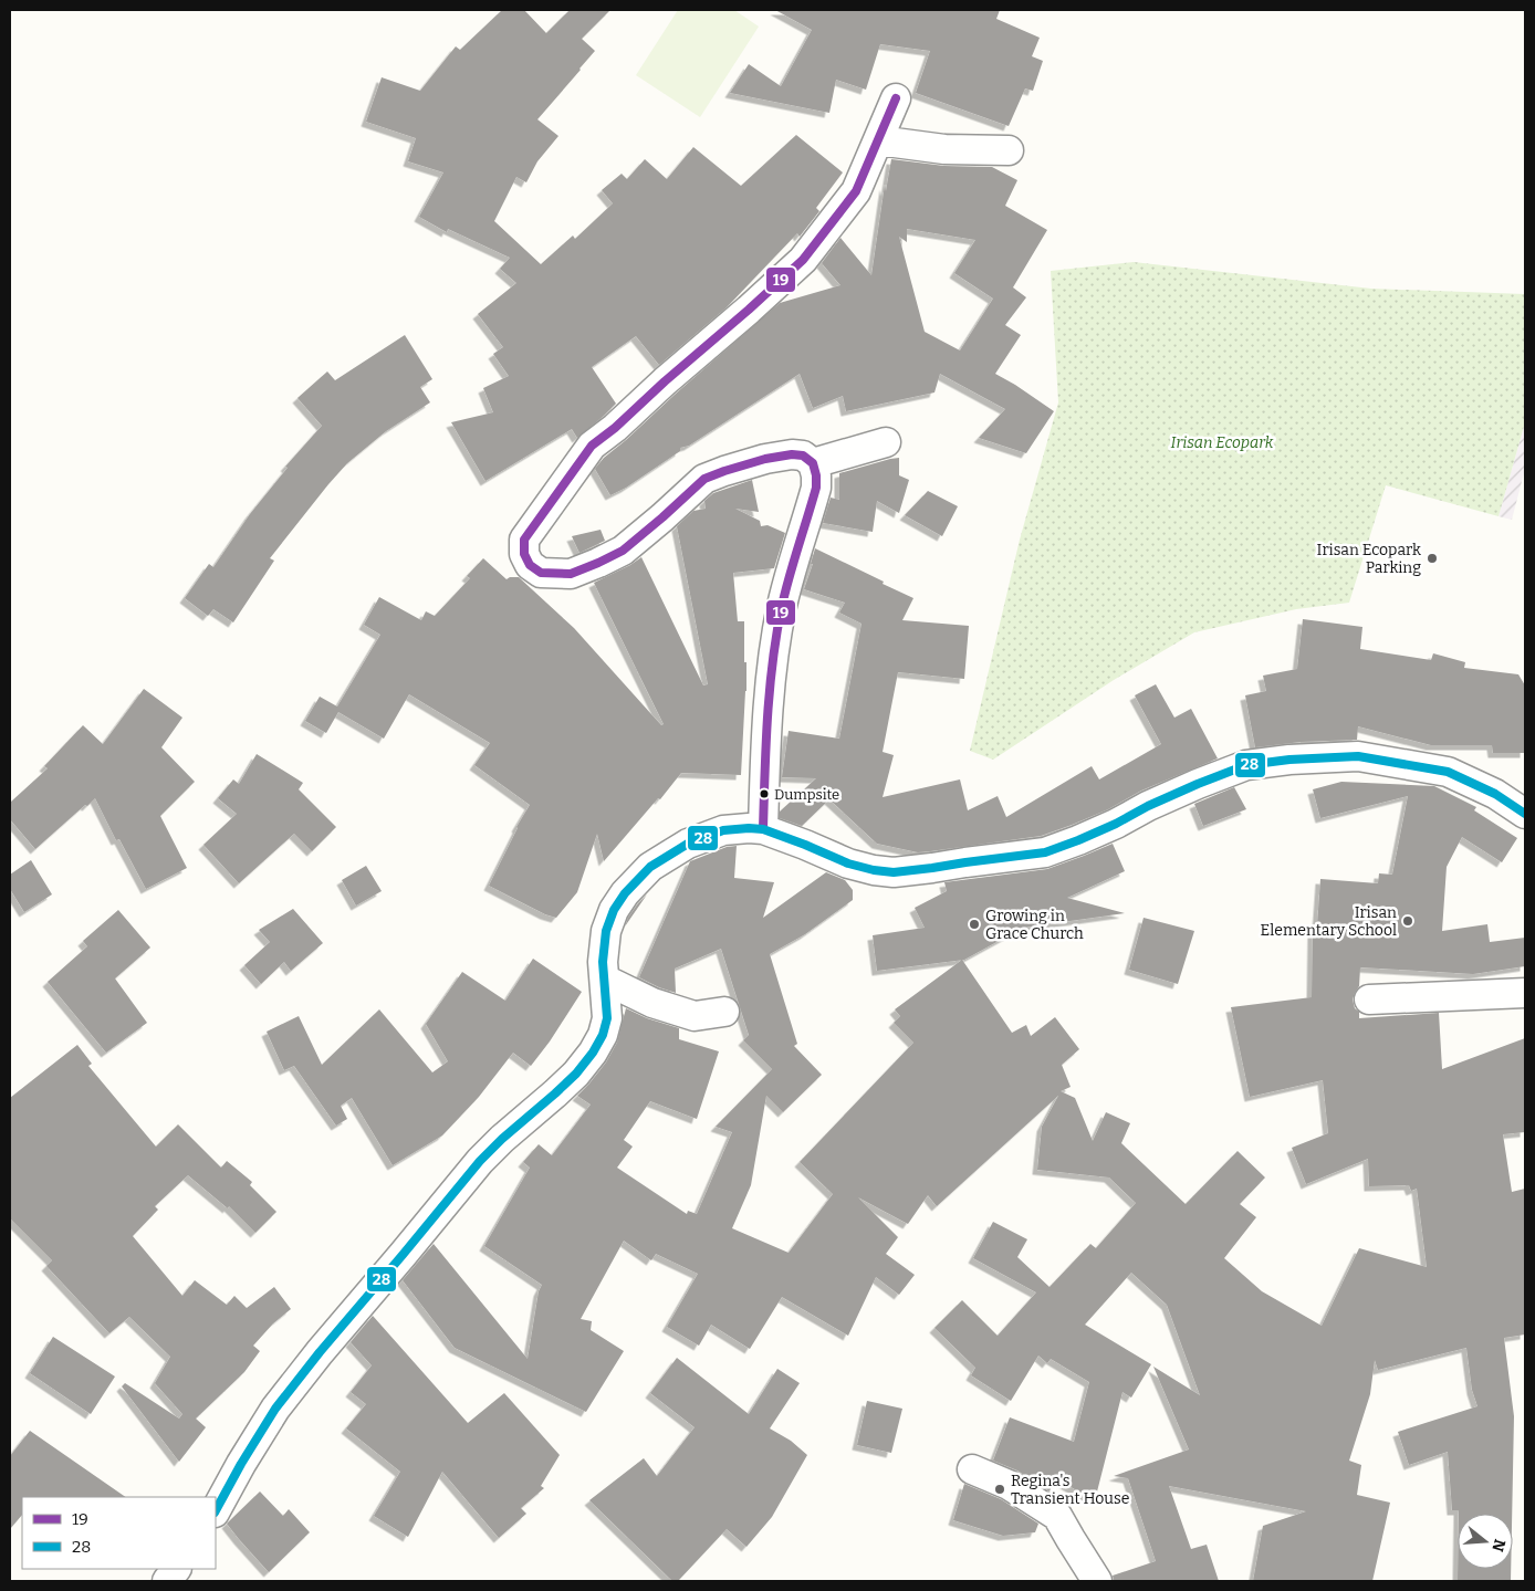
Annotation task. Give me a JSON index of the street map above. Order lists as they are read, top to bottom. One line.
{"parks":["Irisan Ecopark"],"places":["Irisan Ecopark Parking","Dumpsite","Irisan Elementary School","Growing in Grace Church","Regina's Transient House"],"lines":["transit line 19","transit line 28"],"legend":["19","28"],"north":"right"}
